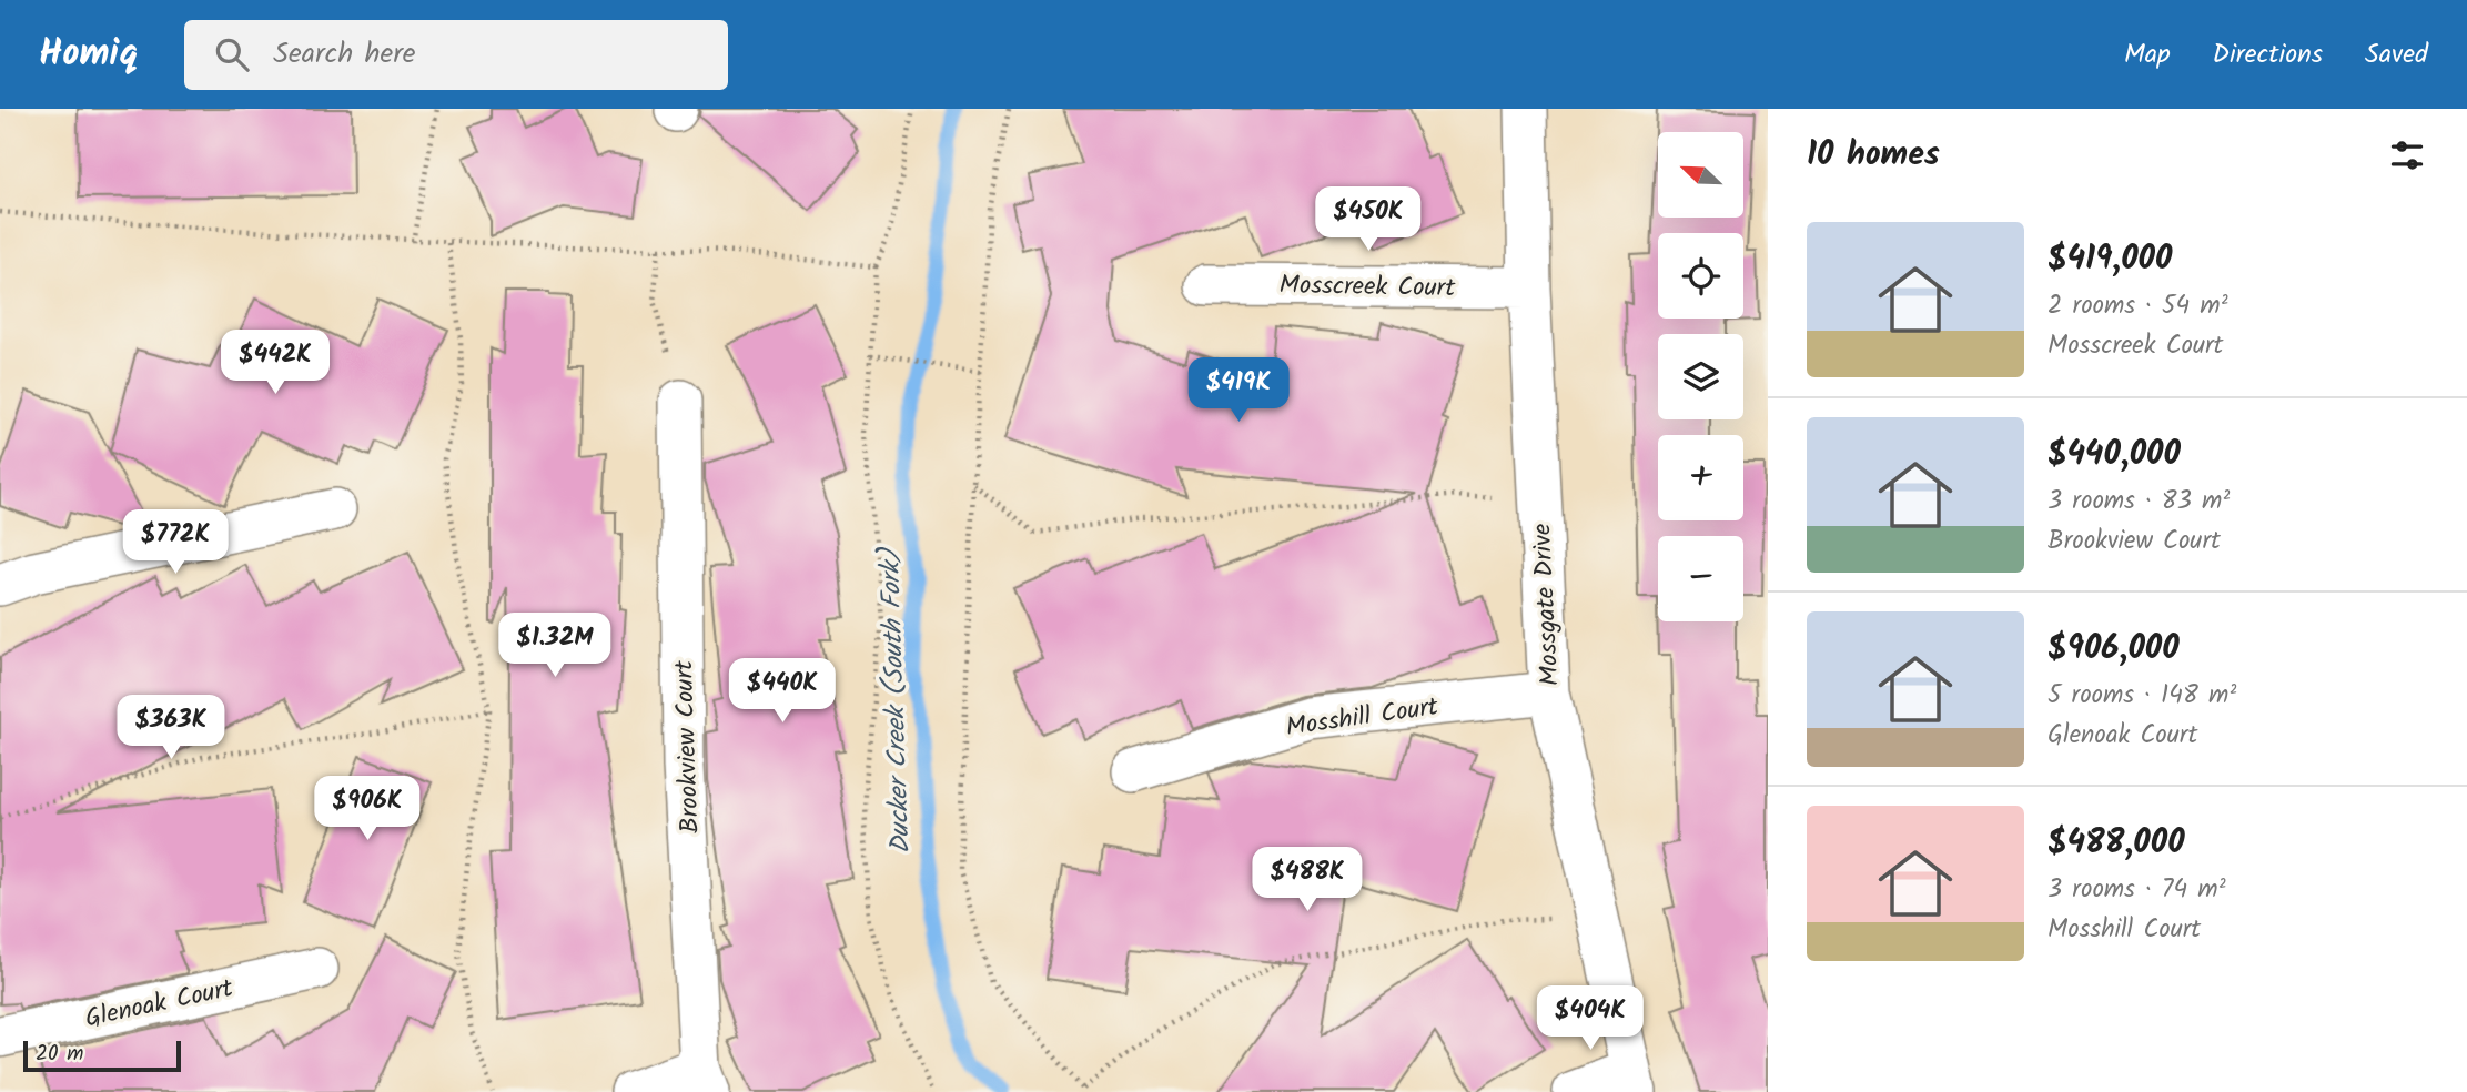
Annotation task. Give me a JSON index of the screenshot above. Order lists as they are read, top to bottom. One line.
{"streets":{"street":["Mosscreek Court","Mossgate Drive","Mosshill Court","Brookview Court","Glenoak Court"]},"crossings":[["Mosscreek Court","Mossgate Drive"],["Mossgate Drive","Mosshill Court"]],"water":["Ducker Creek (South Fork)"],"scale_bar":"20 m","north":"top left","page":{"header":"Homiq","search":"Search here","nav":["Map","Directions","Saved"],"heading":"10 homes","map_buttons":["+","−"],"price":["$450K","$442K","$419K","$772K","$1.32M","$440K","$363K","$906K","$488K","$404K"],"list":[{"name":"$419,000","note":"2 rooms · 54 m² · Mosscreek Court"},{"name":"$440,000","note":"3 rooms · 83 m² · Brookview Court"},{"name":"$906,000","note":"5 rooms · 148 m² · Glenoak Court"},{"name":"$488,000","note":"3 rooms · 74 m² · Mosshill Court"}],"scale":"20 m"}}
